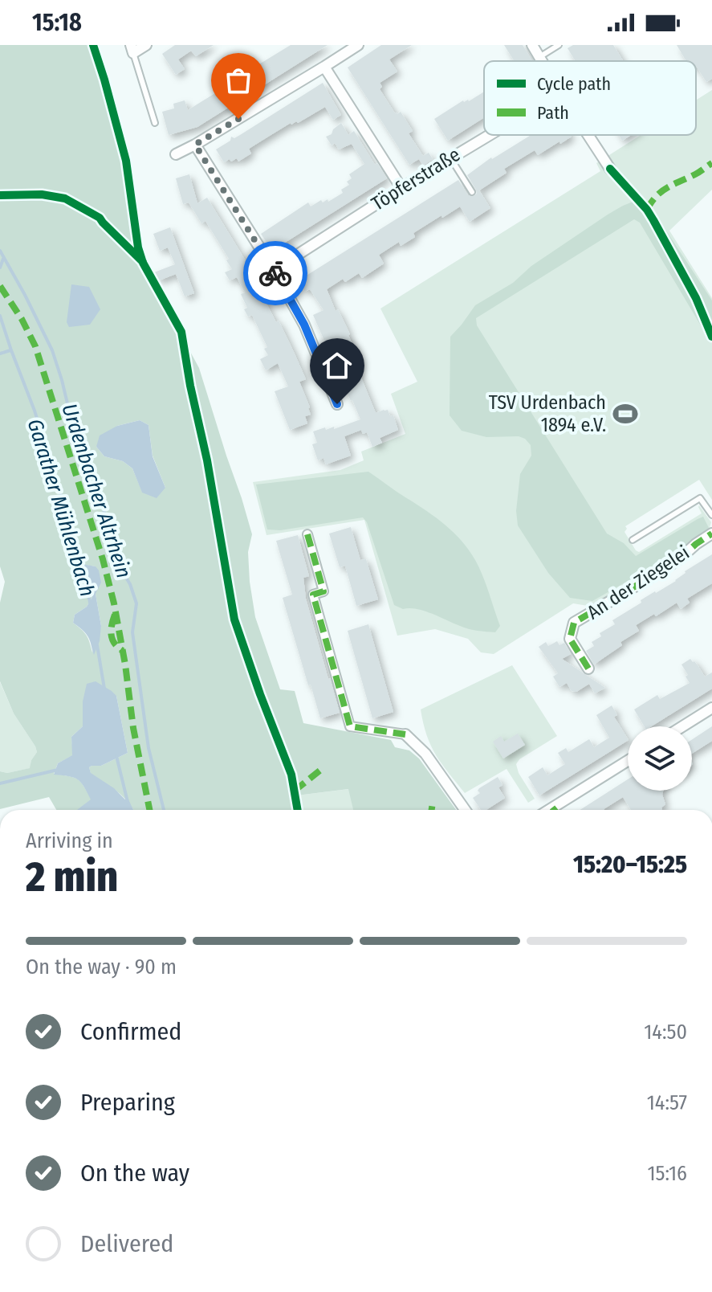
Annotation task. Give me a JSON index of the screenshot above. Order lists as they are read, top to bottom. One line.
{"streets":{"street":["Töpferstraße","An der Ziegelei"]},"water":["Urdenbacher Altrhein","Garather Mühlenbach"],"places":{"sports":["TSV Urdenbach 1894 e.V."]},"legend":["Cycle path","Path"],"page":{"status":"15:18","heading":["2 min","Arriving in","15:20–15:25"],"bar":"On the way · 90 m","list":[["Confirmed","14:50"],["Preparing","14:57"],["On the way","15:16"],"Delivered"]}}
